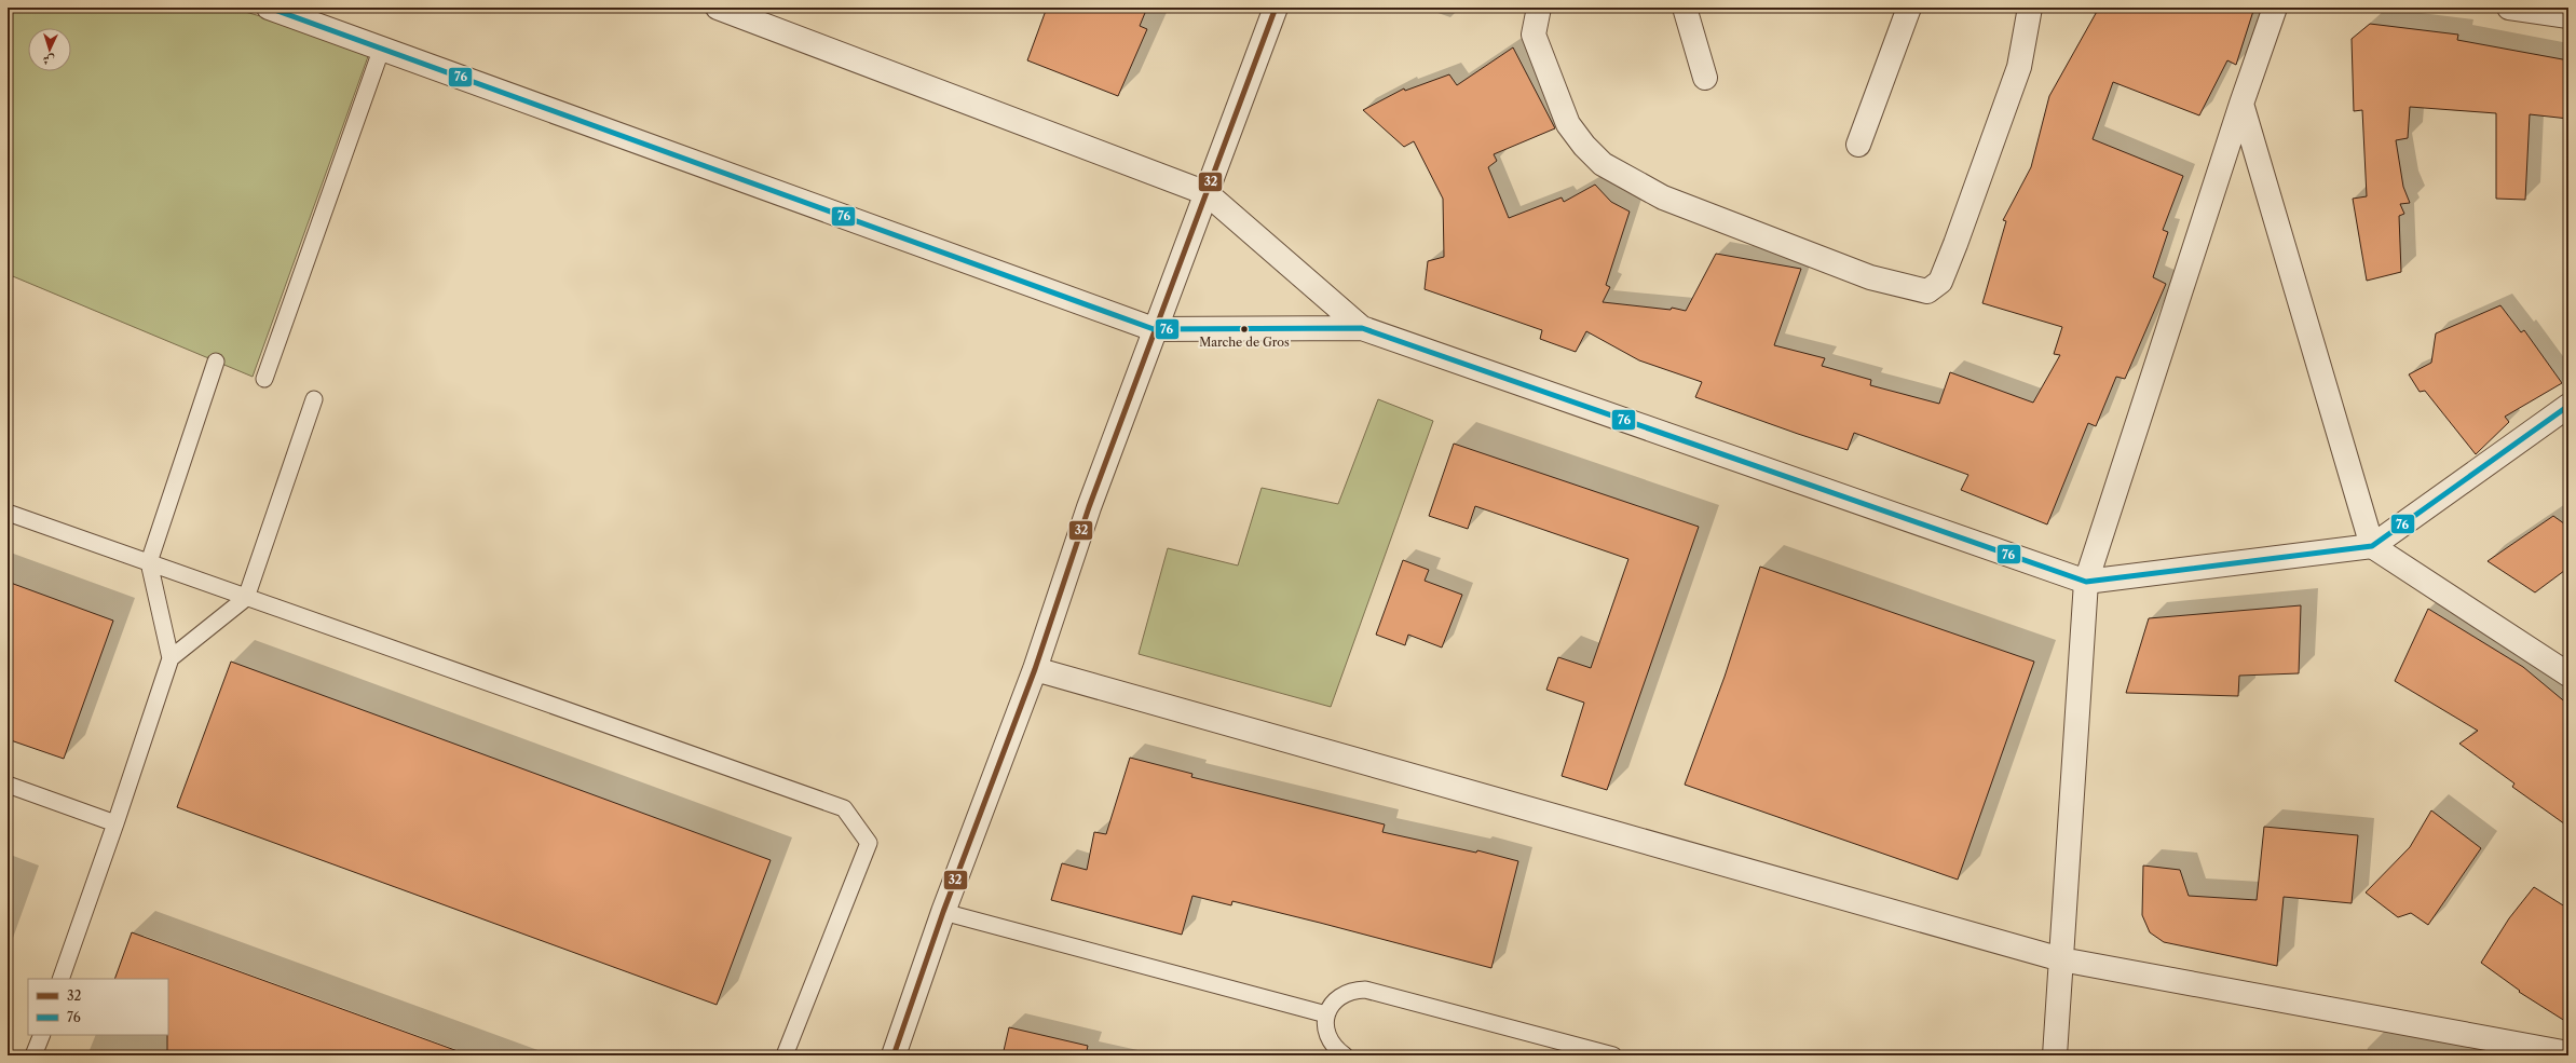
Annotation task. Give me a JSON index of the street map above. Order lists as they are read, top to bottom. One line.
{"places":["Marche de Gros"],"lines":["transit line 32","transit line 76"],"legend":["32","76"],"north":"bottom"}
